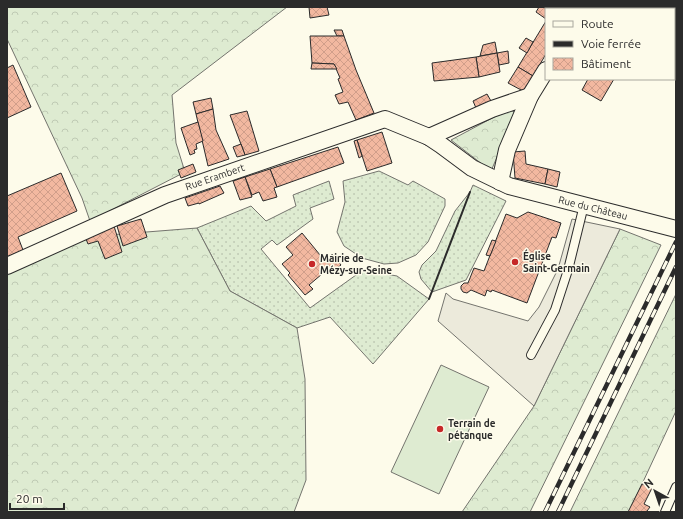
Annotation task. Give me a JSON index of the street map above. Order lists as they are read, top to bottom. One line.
{"streets":{"street":["Rue Erambert","Rue du Château"]},"crossings":[["Rue Erambert","Rue du Château"]],"places":["Église Saint-Germain","Mairie de Mézy-sur-Seine","Terrain de pétanque"],"legend":["Route","Voie ferrée","Bâtiment"],"scale_bar":"20 m","north":"top left"}
